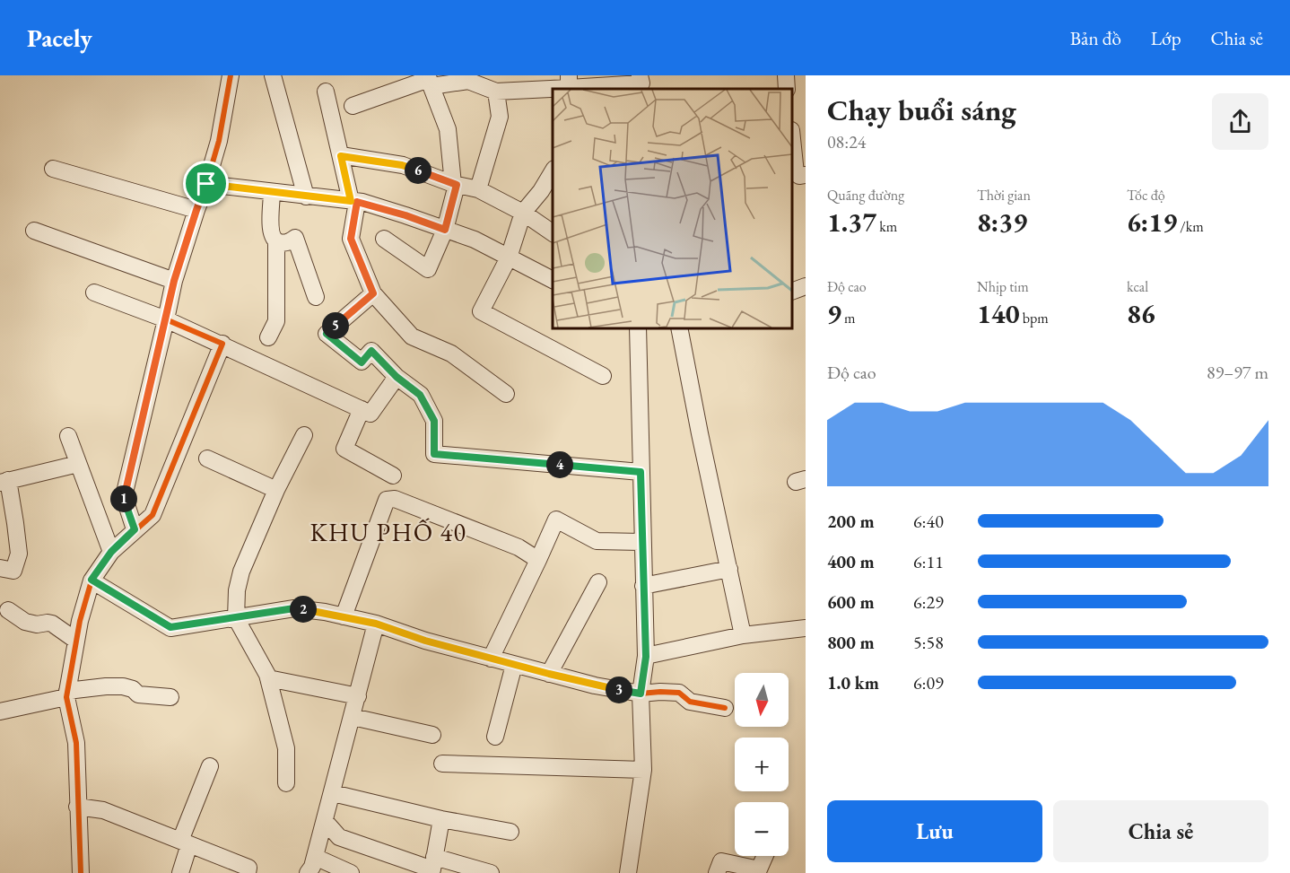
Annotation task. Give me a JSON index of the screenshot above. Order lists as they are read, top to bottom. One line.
{"districts":["KHU PHỐ 40"],"north":"bottom","page":{"header":"Pacely","nav":["Bản đồ","Lớp","Chia sẻ"],"heading":["Chạy buổi sáng","08:24"],"pins":["6","5","4","1","2","3"],"stats":[["Quãng đường","1.37 km"],["Thời gian","8:39"],["Tốc độ","6:19 /km"],["Độ cao","9 m"],["Nhịp tim","140 bpm"],["kcal","86"]],"chart":["Độ cao","89–97 m"],"list":[{"name":"200 m","note":"6:40"},{"name":"400 m","note":"6:11"},{"name":"600 m","note":"6:29"},{"name":"800 m","note":"5:58"},{"name":"1.0 km","note":"6:09"}],"map_buttons":["+","−"],"buttons":["Lưu","Chia sẻ"]}}
